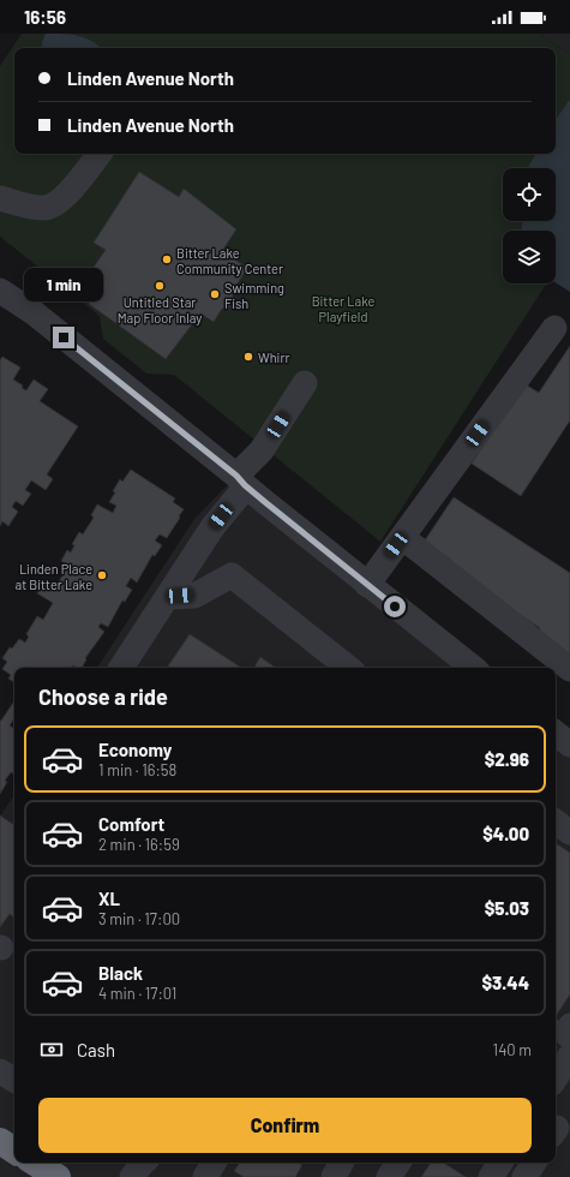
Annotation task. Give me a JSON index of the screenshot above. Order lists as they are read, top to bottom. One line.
{"parks":["Bitter Lake Playfield"],"places":["Bitter Lake Community Center","Untitled Star Map Floor Inlay","Swimming Fish","Whirr","Linden Place at Bitter Lake"],"page":{"status":"16:56","banner":["Linden Avenue North","Linden Avenue North"],"bubble":"1 min","heading":"Choose a ride","list":[{"name":"Economy","note":"1 min · 16:58","value":"$2.96"},{"name":"Comfort","note":"2 min · 16:59","value":"$4.00"},{"name":"XL","note":"3 min · 17:00","value":"$5.03"},{"name":"Black","note":"4 min · 17:01","value":"$3.44"}],"pay":["Cash","140 m"],"buttons":"Confirm"}}
